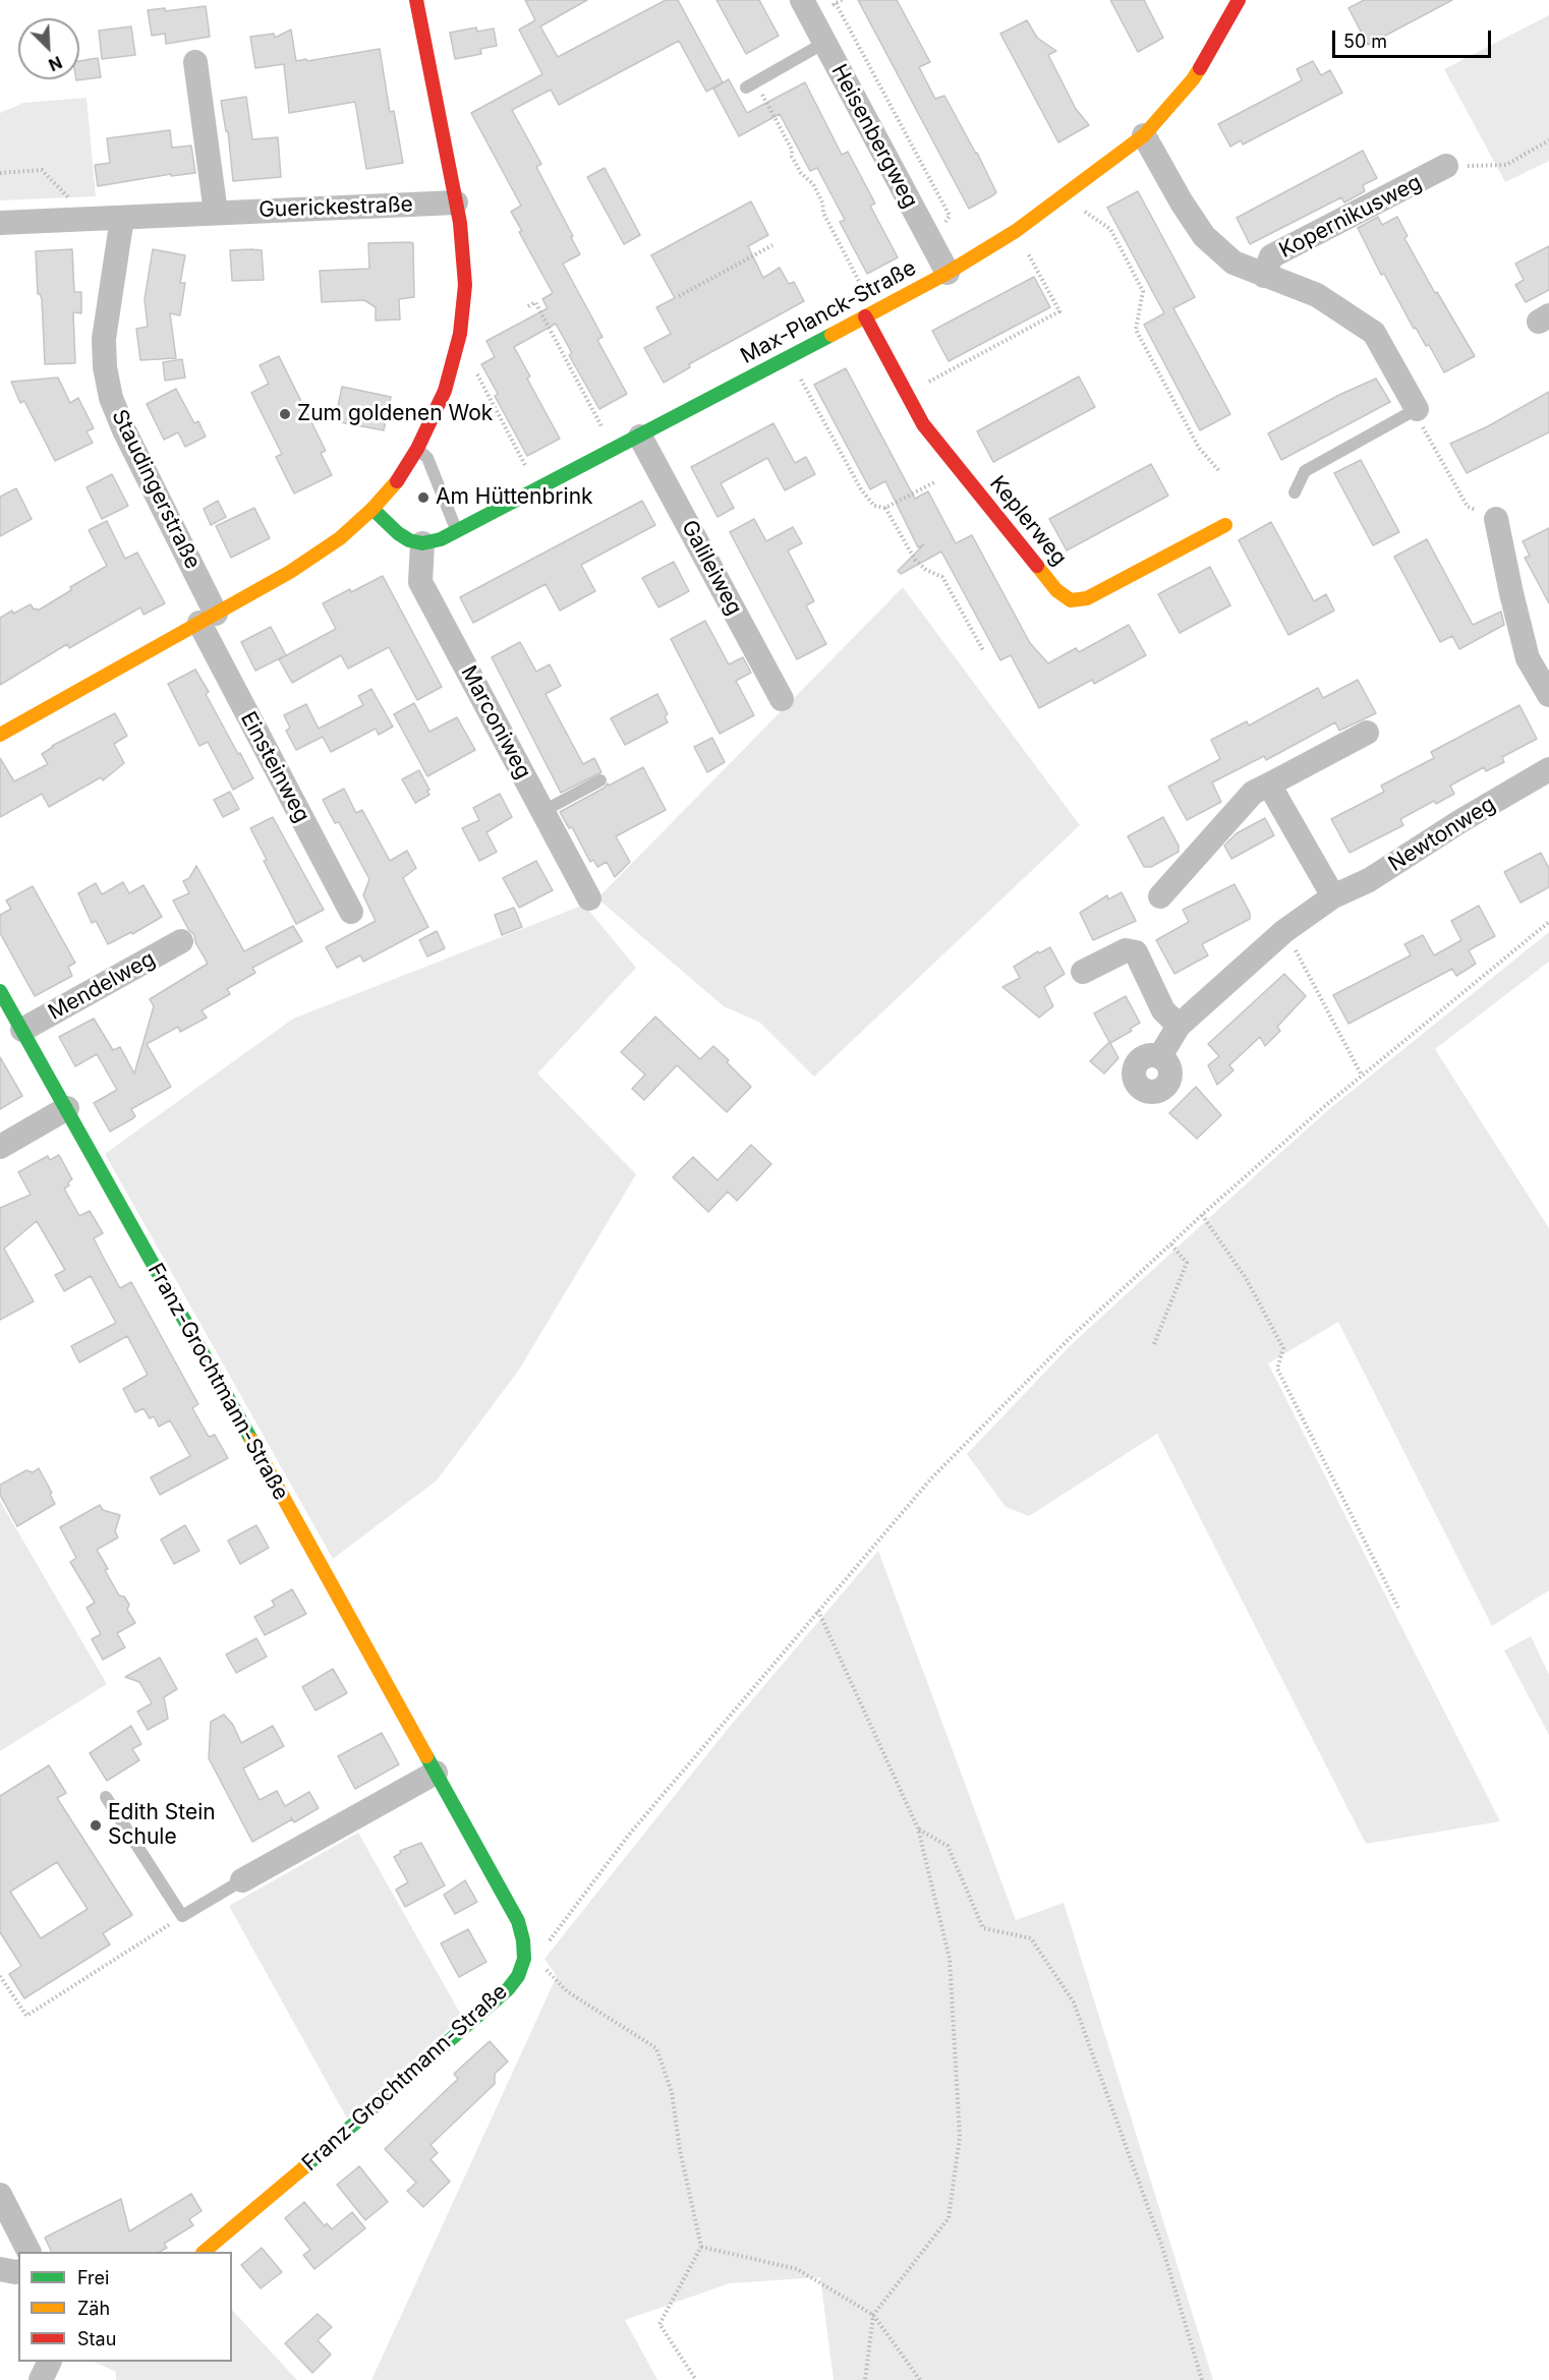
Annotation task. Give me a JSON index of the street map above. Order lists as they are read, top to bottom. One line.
{"streets":{"street":["Heisenbergweg","Guerickestraße","Kopernikusweg","Max-Planck-Straße","Staudingerstraße","Keplerweg","Galileiweg","Marconiweg","Einsteinweg","Newtonweg","Mendelweg","Franz-Grochtmann-Straße"]},"crossings":[["Heisenbergweg","Max-Planck-Straße"],["Guerickestraße","Staudingerstraße"],["Kopernikusweg","Max-Planck-Straße"],["Max-Planck-Straße","Keplerweg"],["Max-Planck-Straße","Galileiweg"],["Max-Planck-Straße","Marconiweg"],["Staudingerstraße","Einsteinweg"],["Mendelweg","Franz-Grochtmann-Straße"]],"places":["Zum goldenen Wok","Am Hüttenbrink","Edith Stein Schule"],"legend":["Frei","Zäh","Stau"],"scale_bar":"50 m","north":"bottom right"}
